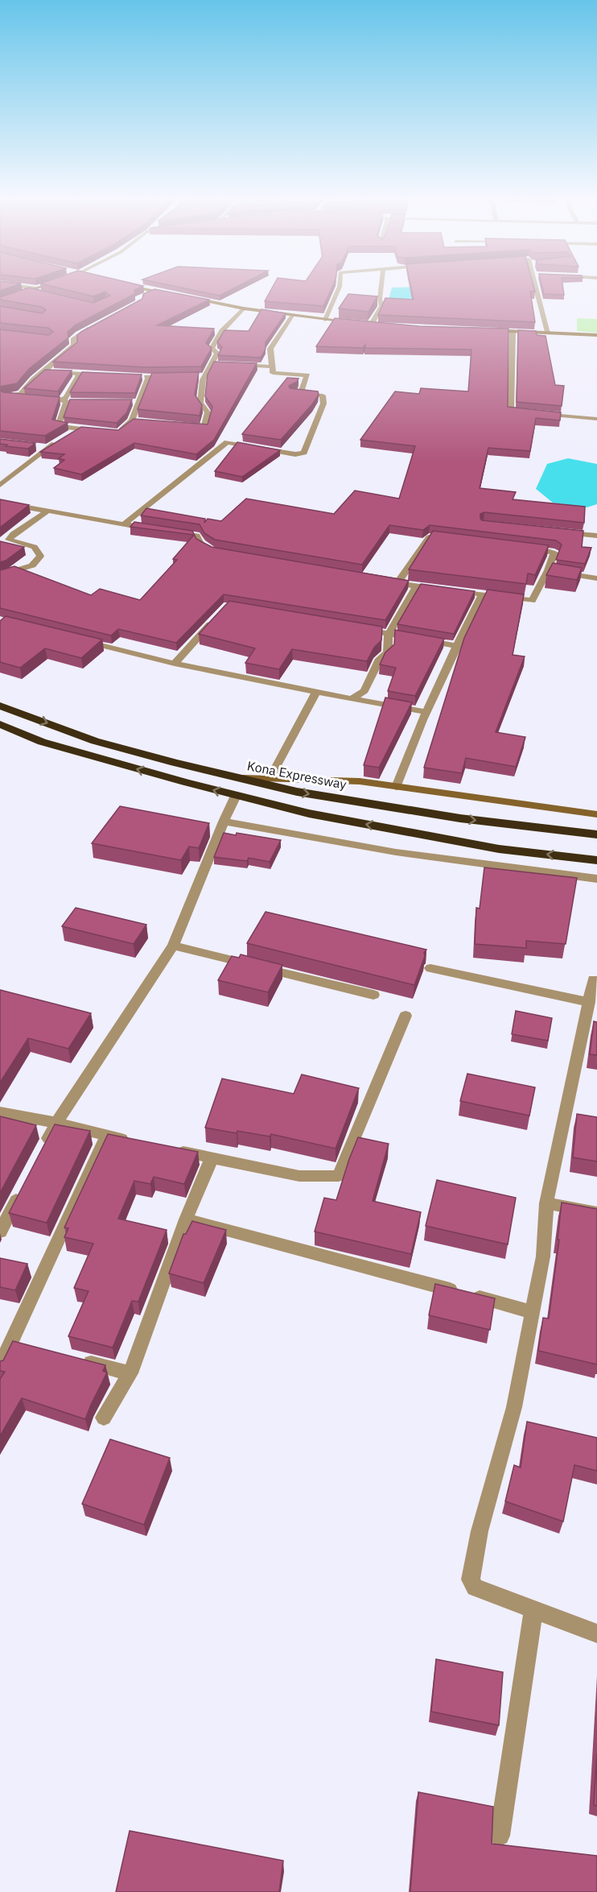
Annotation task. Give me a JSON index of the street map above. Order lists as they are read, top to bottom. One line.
{"streets":{"highway":["Kona Expressway"]}}
